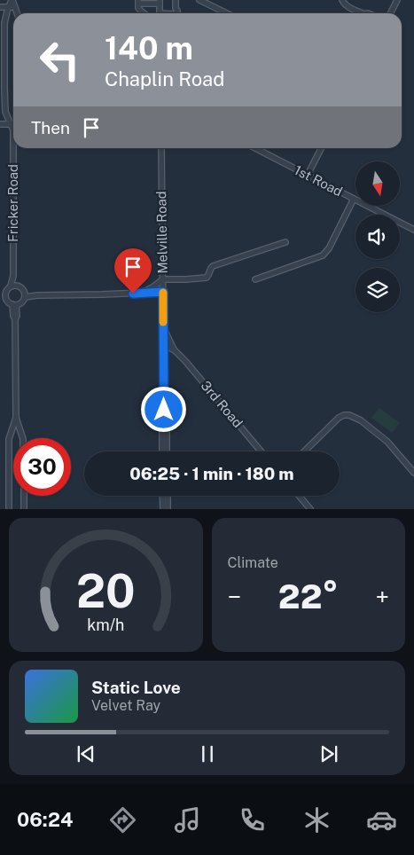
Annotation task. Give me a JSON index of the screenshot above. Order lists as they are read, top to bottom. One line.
{"streets":{"street":["1st Road","Fricker Road","Melville Road","3rd Road"]},"crossings":[["Melville Road","3rd Road"]],"north":"bottom","page":{"turn":["140 m","Chaplin Road"],"then":"Then","limit":"30","trip":"06:25 · 1 min · 180 m","tile":"Climate","heat":["−","22°","+"],"song":["Static Love","Velvet Ray"],"tabs":"06:24","gauge":["20","km/h"]}}
